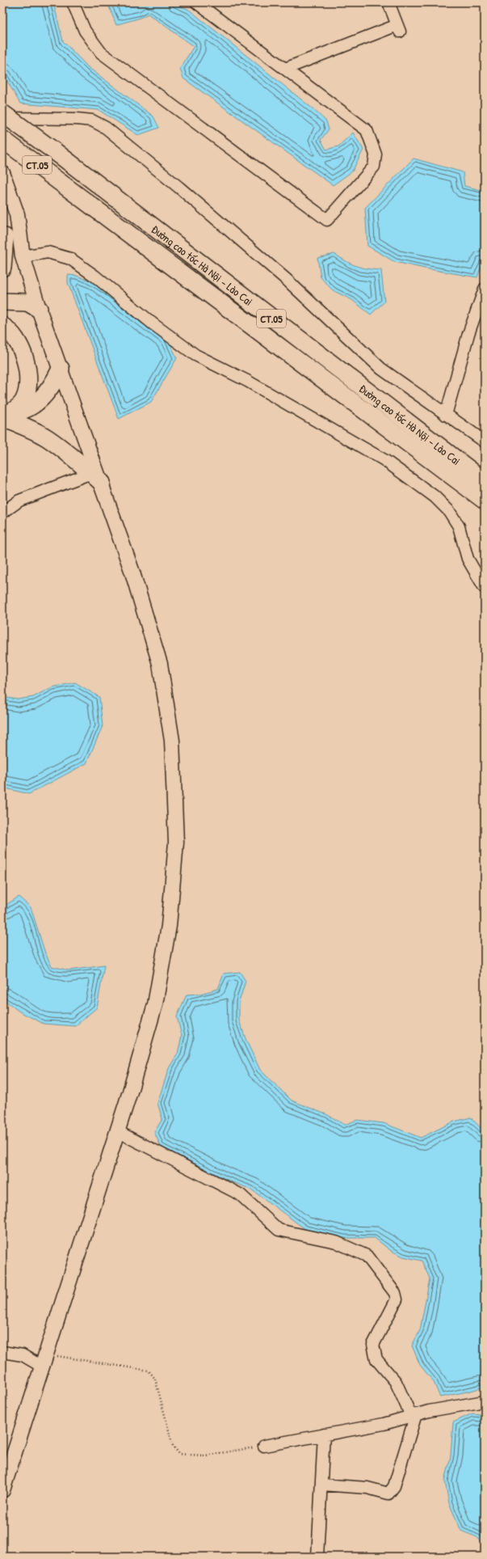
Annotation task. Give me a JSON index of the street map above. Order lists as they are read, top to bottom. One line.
{"streets":{"highway":["CT.05","Đường cao tốc Hà Nội - Lào Cai"]}}
